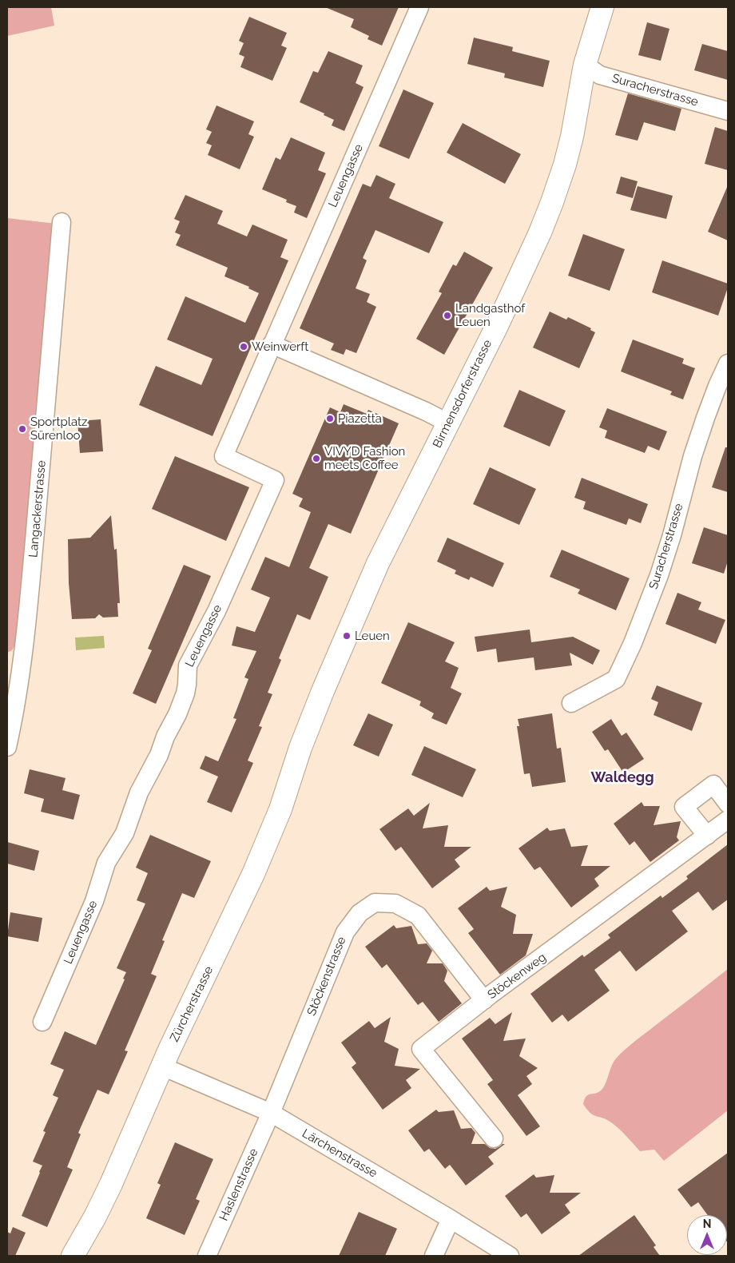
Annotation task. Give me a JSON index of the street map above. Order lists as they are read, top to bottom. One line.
{"streets":{"main road":["Birmensdorferstrasse","Zürcherstrasse"],"street":["Suracherstrasse","Leuengasse","Langackerstrasse","Stöckenstrasse","Stöckenweg","Lärchenstrasse","Haslenstrasse"]},"crossings":[["Suracherstrasse","Birmensdorferstrasse"],["Birmensdorferstrasse","Zürcherstrasse"],["Stöckenstrasse","Stöckenweg"],["Stöckenstrasse","Lärchenstrasse"],["Stöckenstrasse","Haslenstrasse"],["Zürcherstrasse","Lärchenstrasse"],["Lärchenstrasse","Haslenstrasse"]],"districts":["Waldegg"],"places":["Landgasthof Leuen","Weinwerft","Piazetta","Sportplatz Sürenloo","VIVYD Fashion meets Coffee","Leuen"],"north":"top"}
